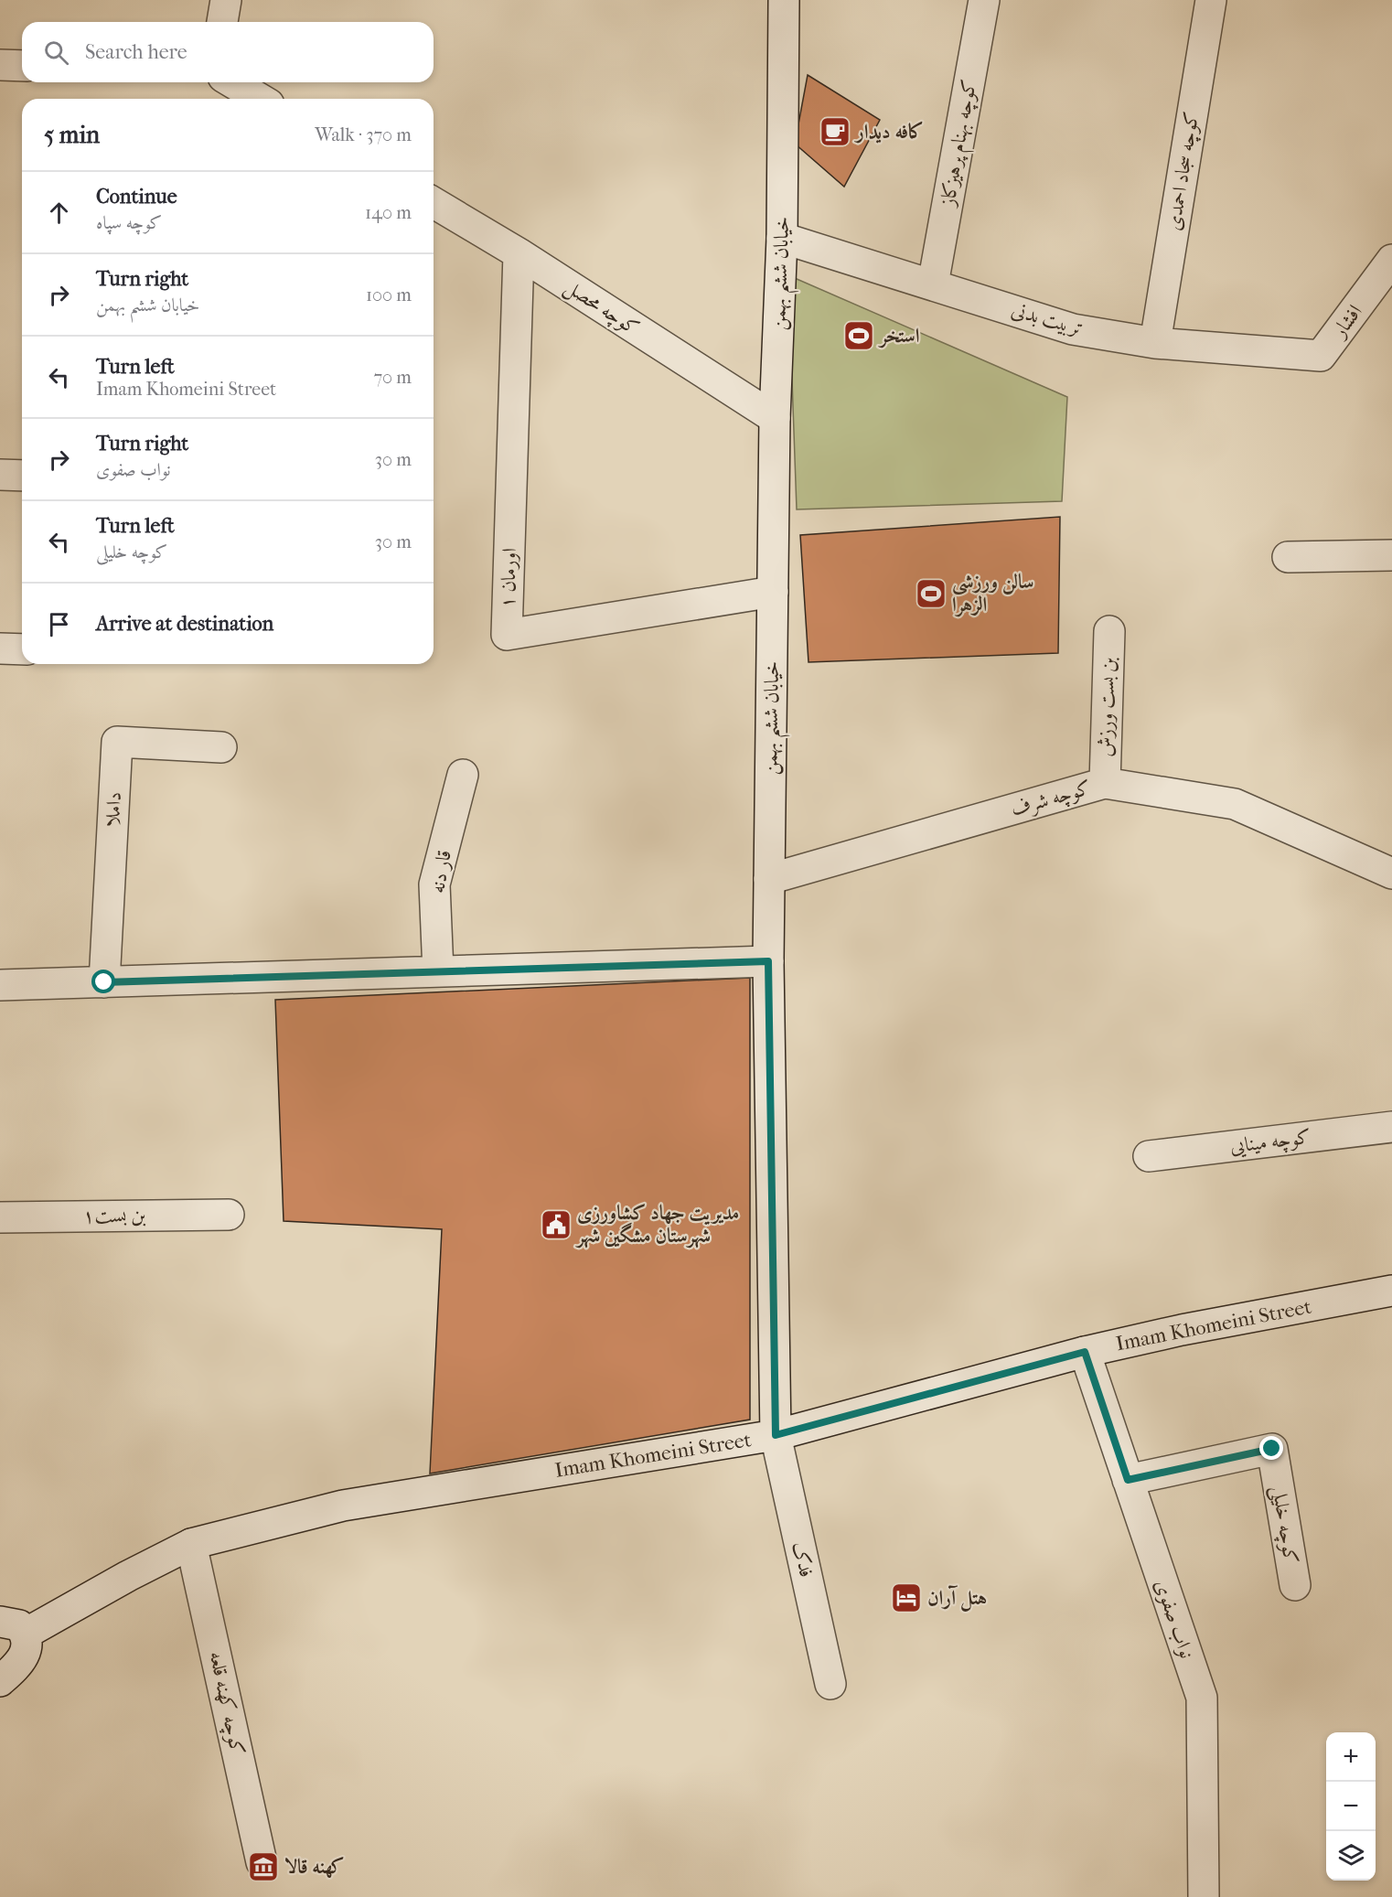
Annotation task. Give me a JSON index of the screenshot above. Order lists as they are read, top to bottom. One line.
{"streets":{"street":["کوچه بهنام پرهیزکاز","کوچه سجاد احمدی","خیابان ششم بهمن","کوچه محصل","تربیت بدنی","افشار","اورمان ۱","بن بست ورزش","کوچه شرف","داملا","قار دنه","کوچه مینایی","بن بست۱","Imam Khomeini Street","کوچه خلیلی","فدک","نواب صفوی","کوچه کهنه قلعه"]},"crossings":[["کوچه بهنام پرهیزکاز","تربیت بدنی"],["کوچه سجاد احمدی","تربیت بدنی"],["خیابان ششم بهمن","کوچه محصل"],["خیابان ششم بهمن","تربیت بدنی"],["خیابان ششم بهمن","اورمان ۱"],["خیابان ششم بهمن","کوچه شرف"],["خیابان ششم بهمن","Imam Khomeini Street"],["خیابان ششم بهمن","فدک"],["کوچه محصل","اورمان ۱"],["تربیت بدنی","افشار"],["بن بست ورزش","کوچه شرف"],["Imam Khomeini Street","فدک"],["Imam Khomeini Street","نواب صفوی"],["Imam Khomeini Street","کوچه کهنه قلعه"],["کوچه خلیلی","نواب صفوی"]],"places":{"cafe":["کافه دیدار"],"sports":["استخر","سالن ورزشی الزهرا"],"public building":["مدیریت جهاد کشاورزی شهرستان مشگین شهر"],"hotel":["هتل آران"],"museum":["کهنه قالا"]},"page":{"search":"Search here","heading":["5 min","Walk · 370 m"],"list":[["Continue","کوچه سپاه","140 m"],["Turn right","خیابان ششم بهمن","100 m"],["Turn left","Imam Khomeini Street","70 m"],["Turn right","نواب صفوی","30 m"],["Turn left","کوچه خلیلی","30 m"],"Arrive at destination"],"map_buttons":["+","−"]}}
